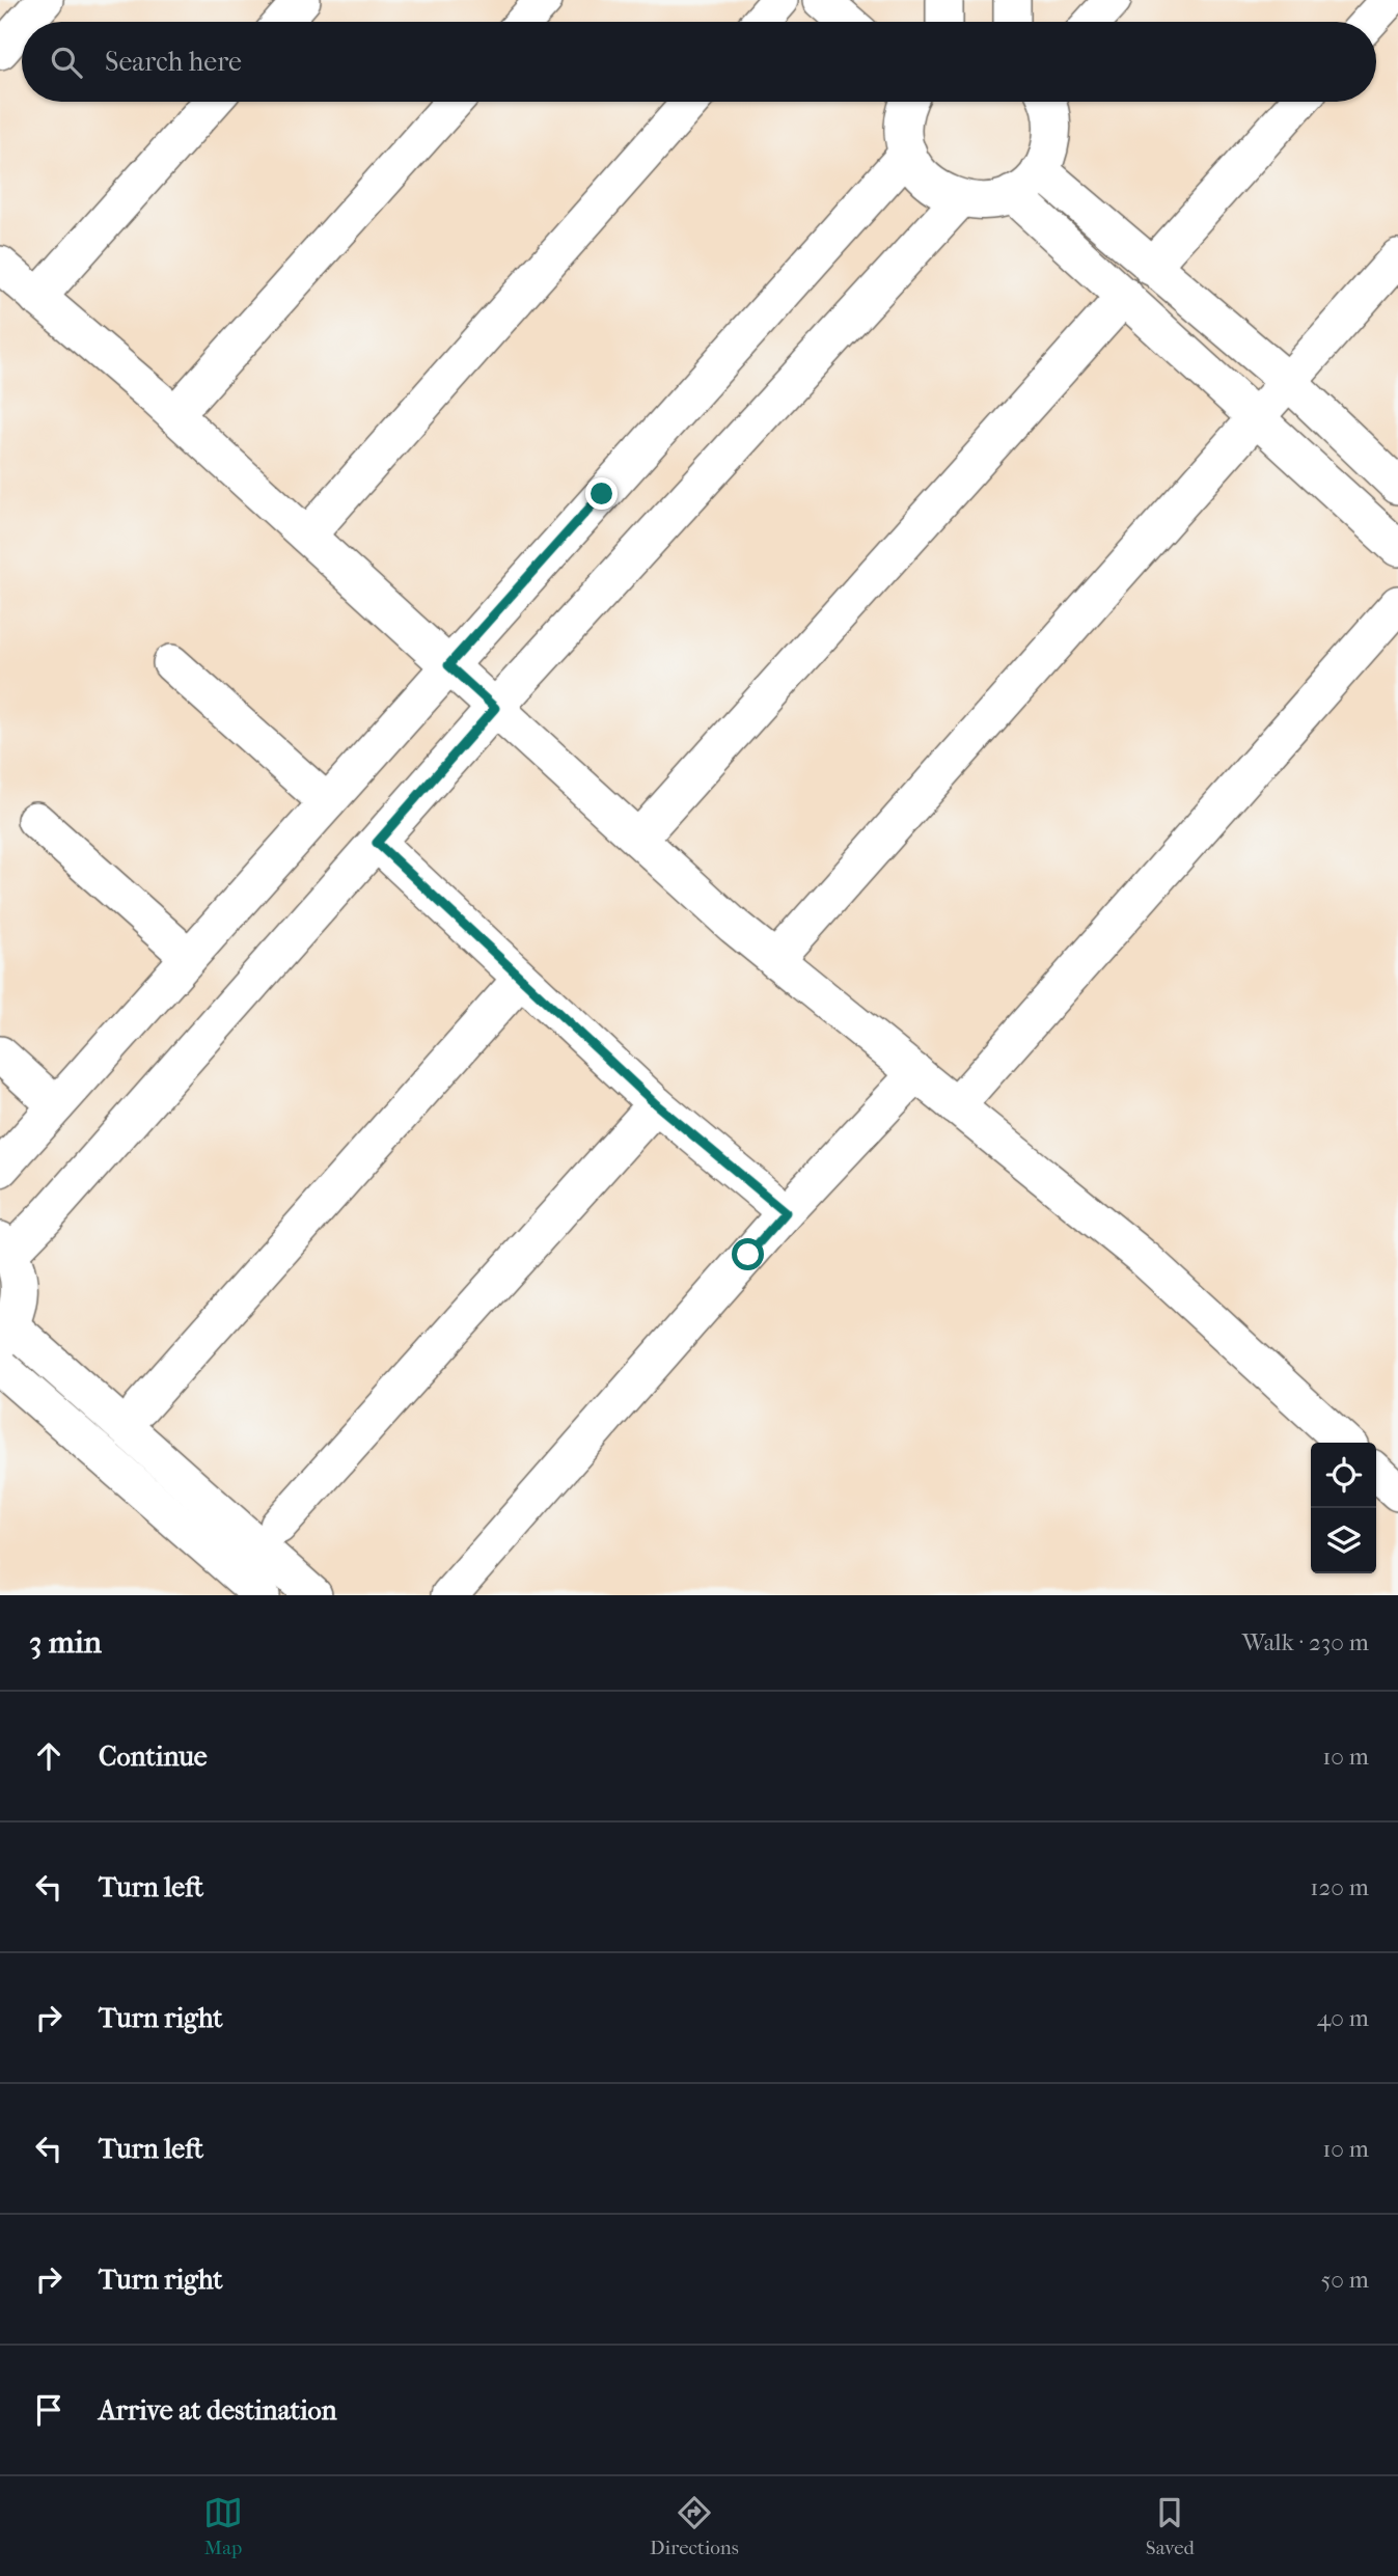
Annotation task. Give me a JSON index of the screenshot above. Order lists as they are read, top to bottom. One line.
{"page":{"search":"Search here","heading":["3 min","Walk · 230 m"],"list":[["Continue","10 m"],["Turn left","120 m"],["Turn right","40 m"],["Turn left","10 m"],["Turn right","50 m"],"Arrive at destination"],"nav":["Map","Directions","Saved"]}}
